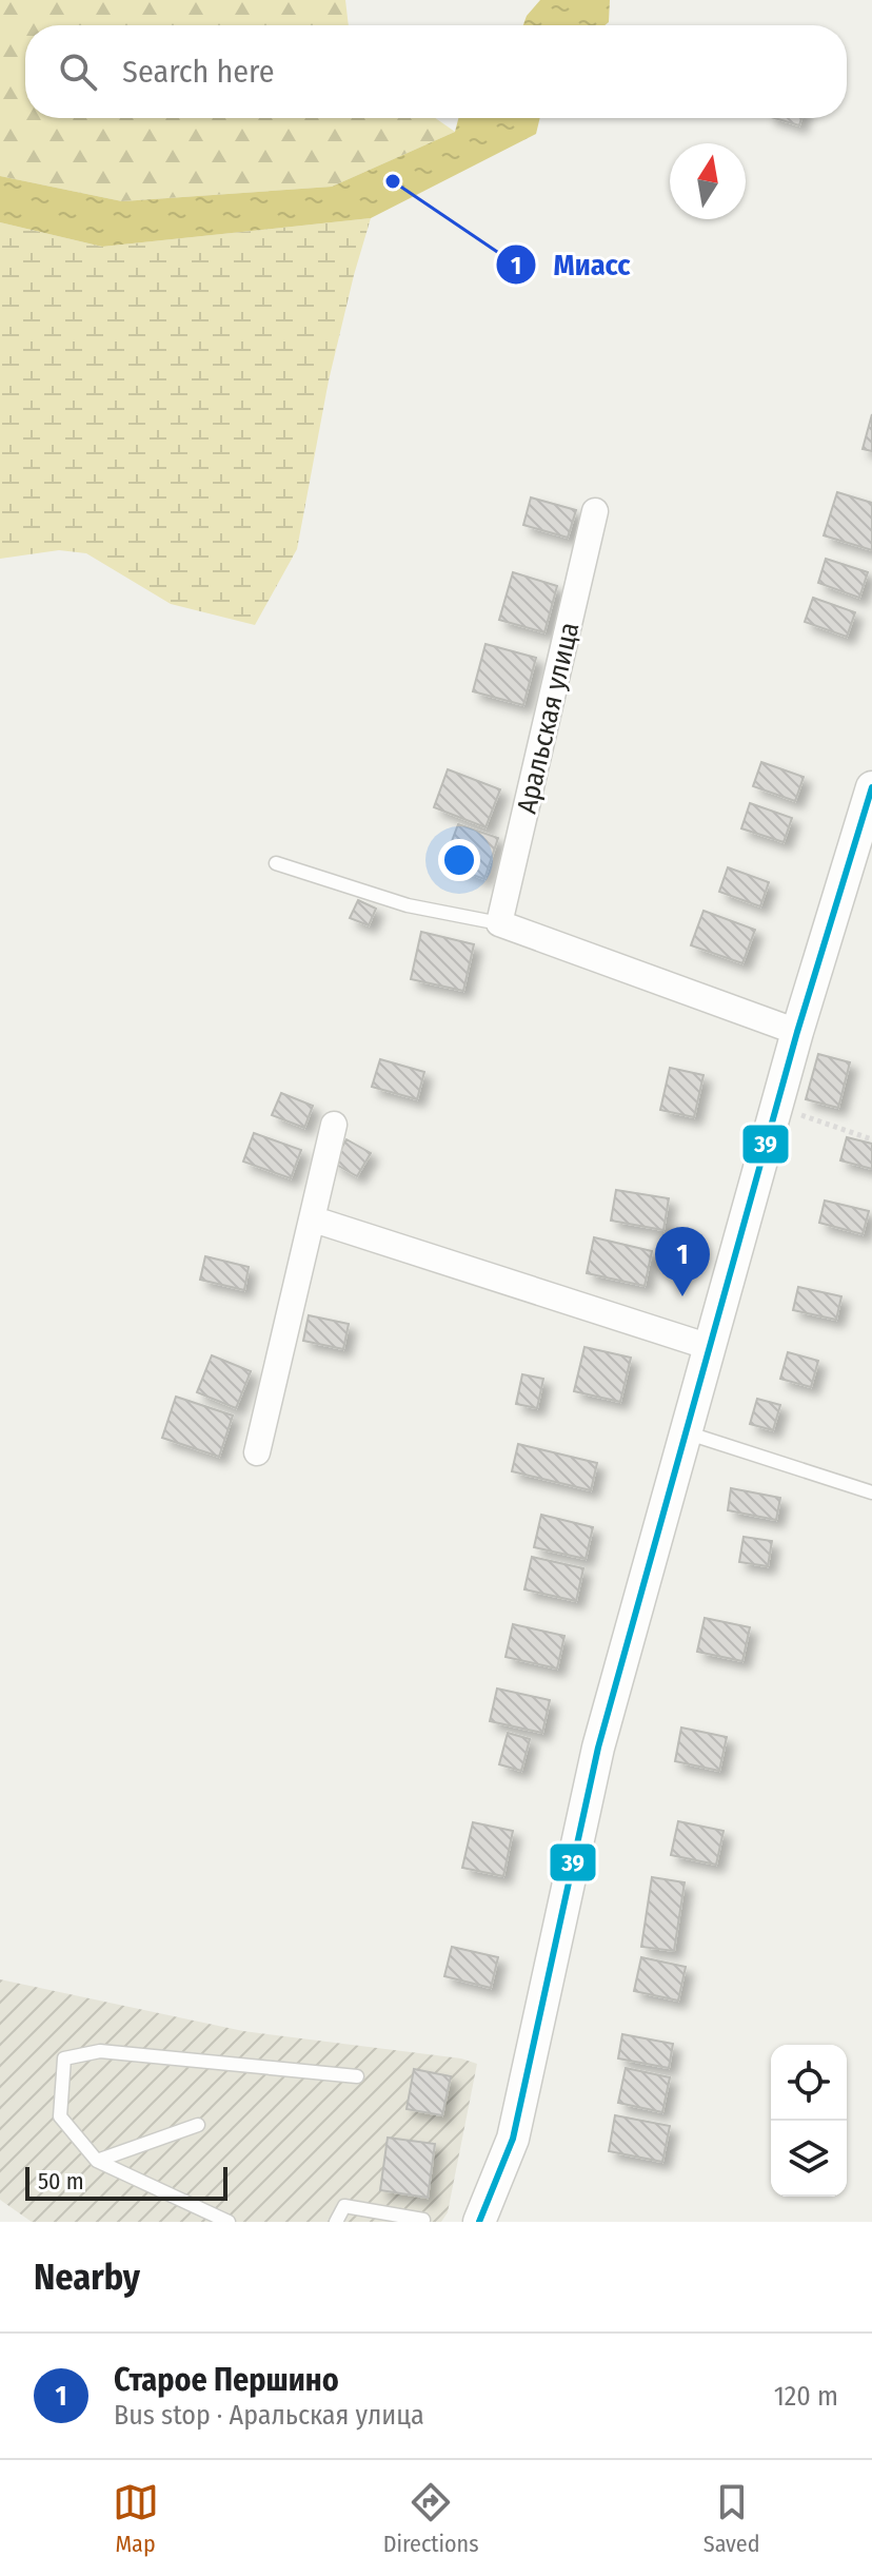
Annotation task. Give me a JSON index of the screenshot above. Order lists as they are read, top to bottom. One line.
{"streets":{"street":["Аральская улица"]},"places":["Миасс"],"lines":["transit line 39"],"scale_bar":"50 m","north":"top","page":{"search":"Search here","pins":"1","scale":"50 m","heading":"Nearby","list":[{"mark":"1","name":"Старое Першино","note":"Bus stop · Аральская улица","value":"120 m"}],"nav":["Map","Directions","Saved"]}}
